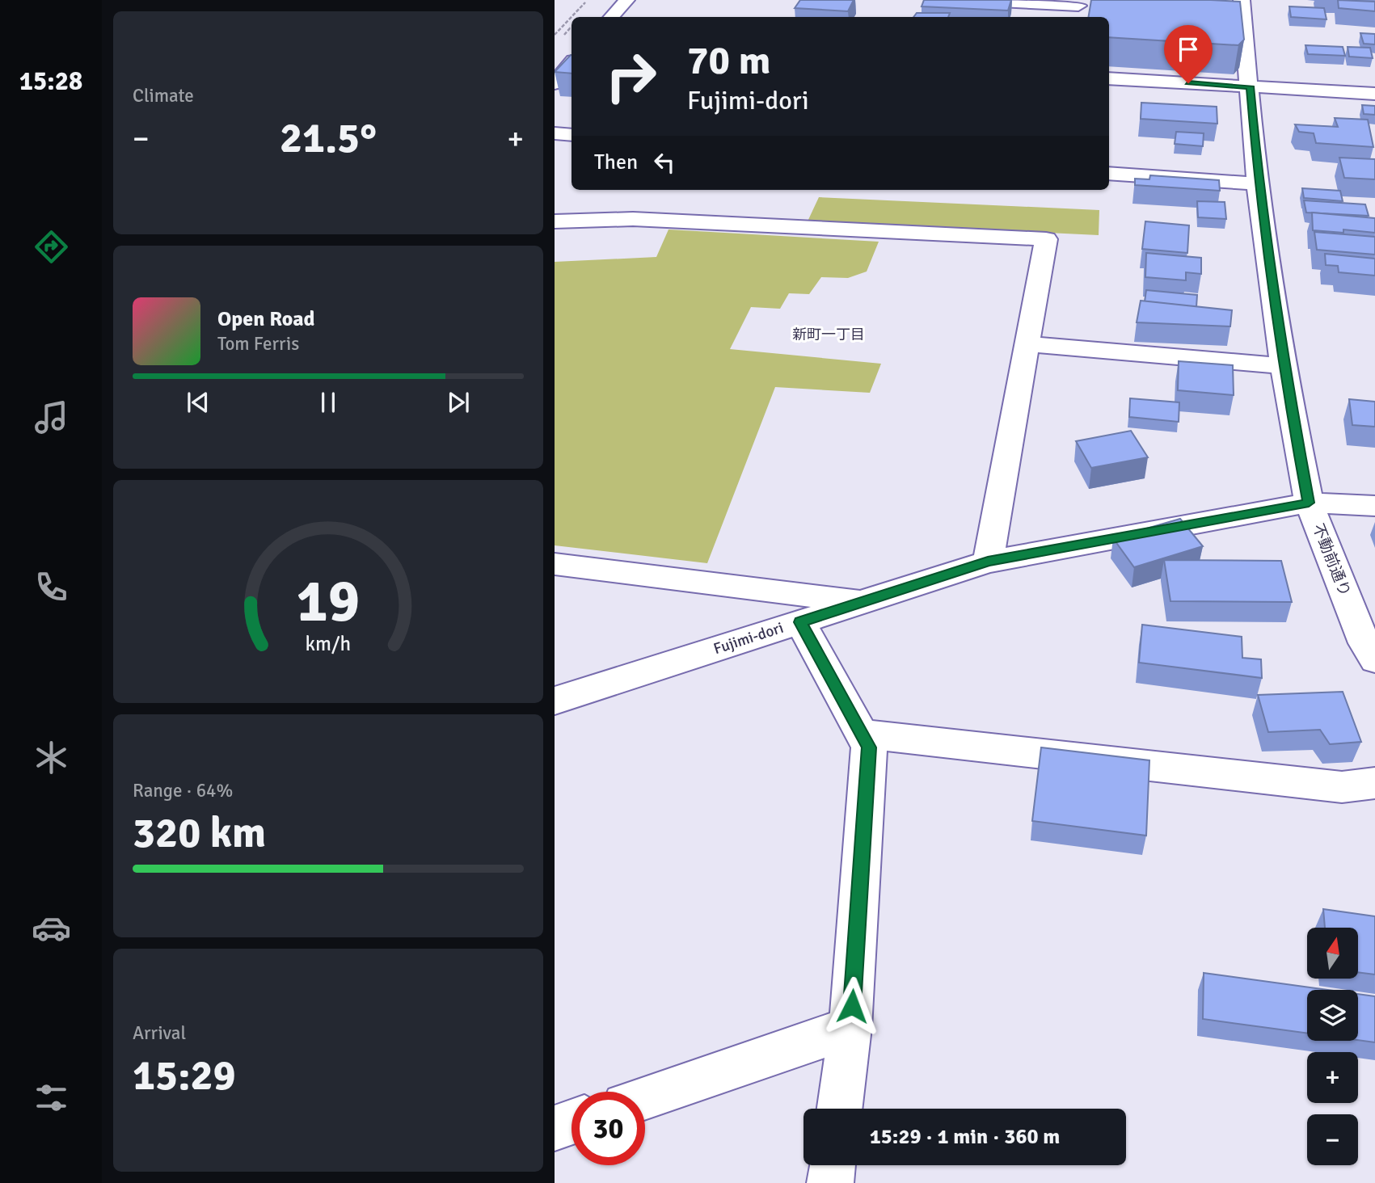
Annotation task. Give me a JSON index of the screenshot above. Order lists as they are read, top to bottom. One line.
{"streets":{"street":["不動前通り","Fujimi-dori"]},"crossings":[["不動前通り","Fujimi-dori"]],"districts":["新町一丁目"],"north":"top","page":{"tabs":"15:28","tile":["Climate",["Range · 64%","320 km"],["Arrival","15:29"]],"turn":["70 m","Fujimi-dori"],"heat":["−","21.5°","+"],"then":"Then","song":["Open Road","Tom Ferris"],"map_buttons":["+","−"],"limit":"30","trip":"15:29 · 1 min · 360 m","gauge":["19","km/h"]}}
